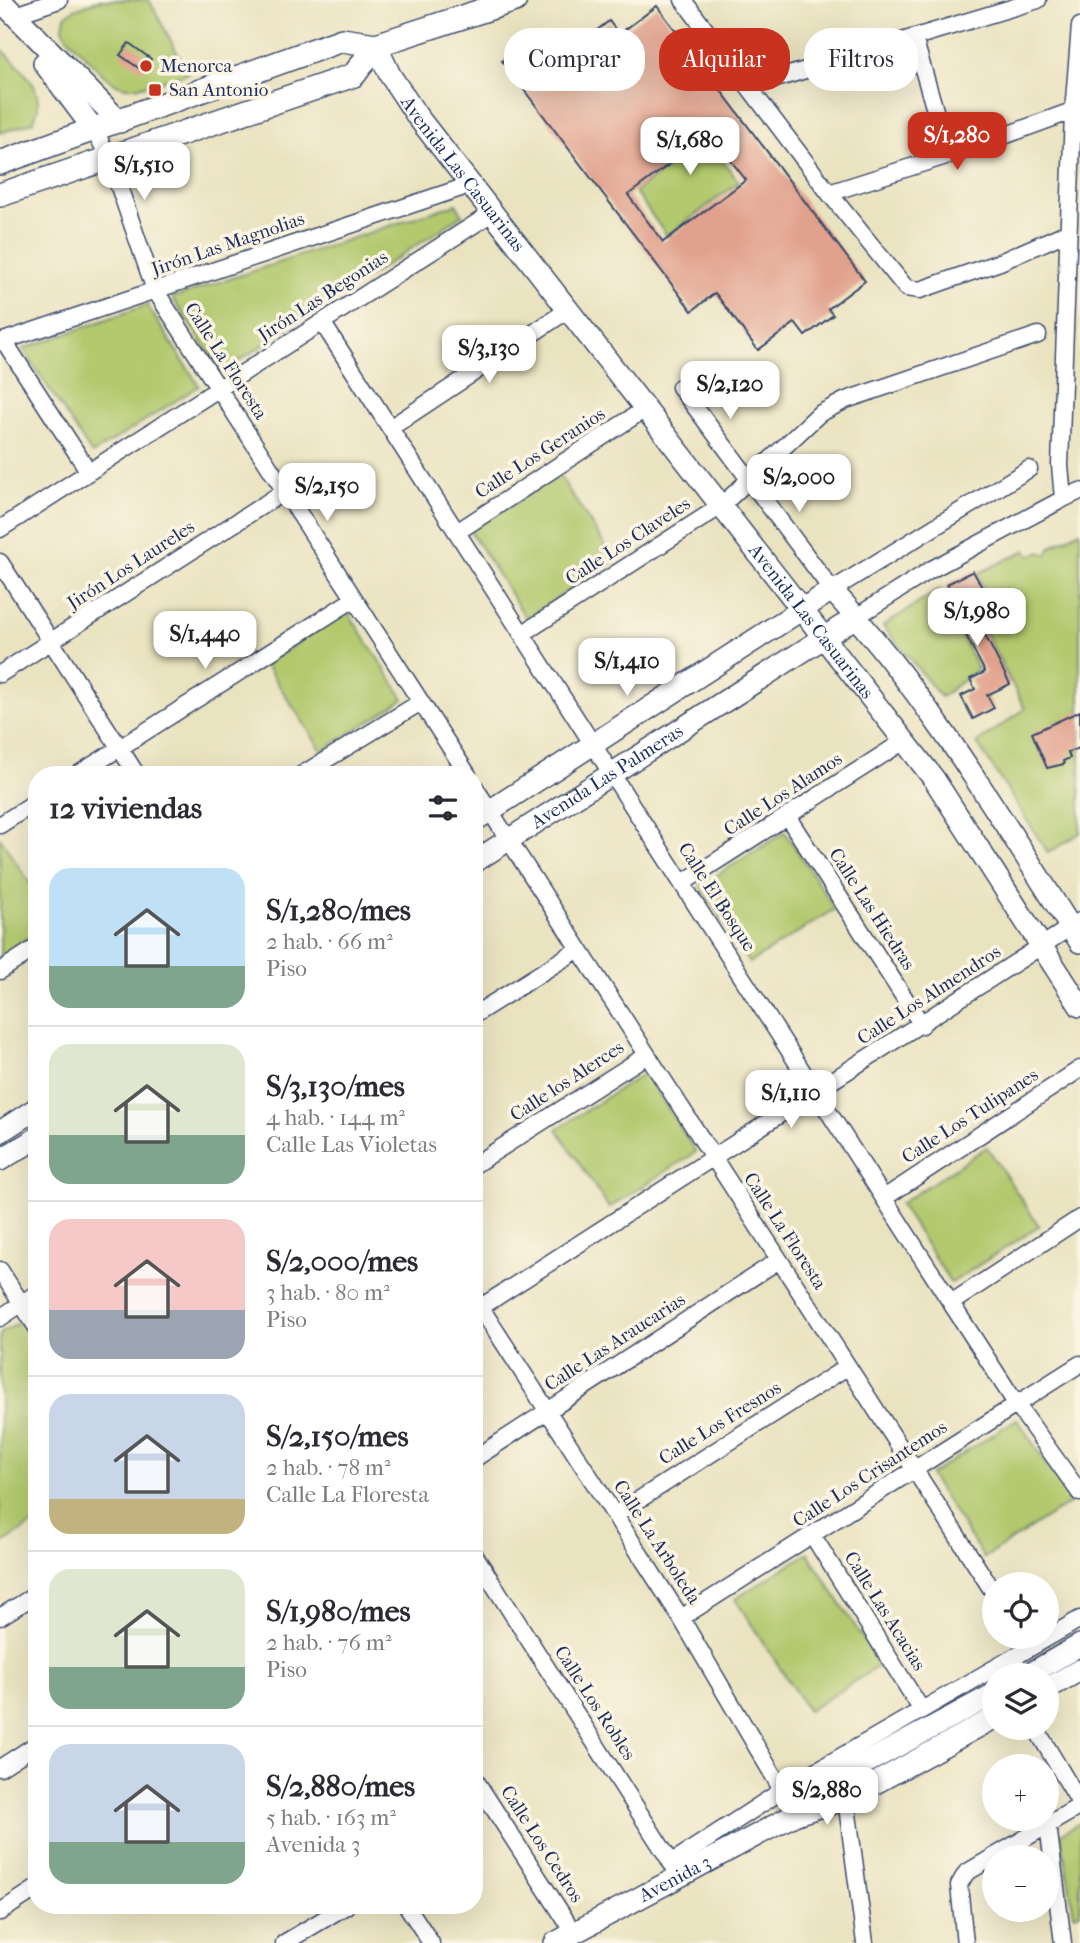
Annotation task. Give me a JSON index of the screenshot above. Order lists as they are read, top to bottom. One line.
{"streets":{"street":["Avenida Las Casuarinas","Jirón Las Magnolias","Jirón Las Begonias","Calle La Floresta","Calle Los Geranios","Calle Los Claveles","Jirón Los Laureles","Avenida Las Palmeras","Calle Los Alamos","Calle El Bosque","Calle Las Hiedras","Calle Los Almendros","Calle los Alerces","Calle Los Tulipanes","Calle Las Araucarias","Calle Los Fresnos","Calle Los Crisantemos","Calle La Arboleda","Calle Las Acacias","Calle Los Robles","Calle Los Cedros","Avenida 3"]},"crossings":[["Avenida Las Casuarinas","Jirón Las Magnolias"],["Avenida Las Casuarinas","Jirón Las Begonias"],["Avenida Las Casuarinas","Calle Los Geranios"],["Avenida Las Casuarinas","Calle Los Claveles"],["Avenida Las Casuarinas","Avenida Las Palmeras"],["Avenida Las Casuarinas","Calle Los Alamos"],["Avenida Las Casuarinas","Calle Los Almendros"],["Jirón Las Magnolias","Calle La Floresta"],["Jirón Las Begonias","Calle La Floresta"],["Jirón Las Begonias","Calle El Bosque"],["Calle La Floresta","Jirón Los Laureles"],["Calle La Floresta","Avenida Las Palmeras"],["Calle La Floresta","Calle Los Almendros"],["Calle La Floresta","Calle los Alerces"],["Calle La Floresta","Calle Las Araucarias"],["Calle La Floresta","Calle Los Fresnos"],["Calle La Floresta","Calle Los Crisantemos"],["Calle Los Geranios","Calle El Bosque"],["Calle Los Claveles","Calle El Bosque"],["Avenida Las Palmeras","Calle El Bosque"],["Calle Los Alamos","Calle El Bosque"],["Calle Los Alamos","Calle Las Hiedras"],["Calle El Bosque","Calle Los Almendros"],["Calle El Bosque","Calle Los Tulipanes"],["Calle El Bosque","Calle Los Crisantemos"],["Calle Las Hiedras","Calle Los Almendros"],["Calle Las Araucarias","Calle La Arboleda"],["Calle Los Fresnos","Calle La Arboleda"],["Calle Los Crisantemos","Calle La Arboleda"],["Calle Los Crisantemos","Calle Las Acacias"],["Calle La Arboleda","Avenida 3"],["Calle Los Robles","Avenida 3"],["Calle Los Cedros","Avenida 3"]],"places":{"other":["Menorca"],"transit":["San Antonio"]},"page":{"chip":["Comprar","Alquilar","Filtros"],"price":["S/1,280","S/1,680","S/1,510","S/3,130","S/2,120","S/2,000","S/2,150","S/1,980","S/1,440","S/1,410","S/1,110","S/2,880"],"heading":"12 viviendas","list":[{"name":"S/1,280/mes","note":"2 hab. · 66 m² · Piso"},{"name":"S/3,130/mes","note":"4 hab. · 144 m² · Calle Las Violetas"},{"name":"S/2,000/mes","note":"3 hab. · 80 m² · Piso"},{"name":"S/2,150/mes","note":"2 hab. · 78 m² · Calle La Floresta"},{"name":"S/1,980/mes","note":"2 hab. · 76 m² · Piso"},{"name":"S/2,880/mes","note":"5 hab. · 163 m² · Avenida 3"}],"map_buttons":["+","−"]}}
